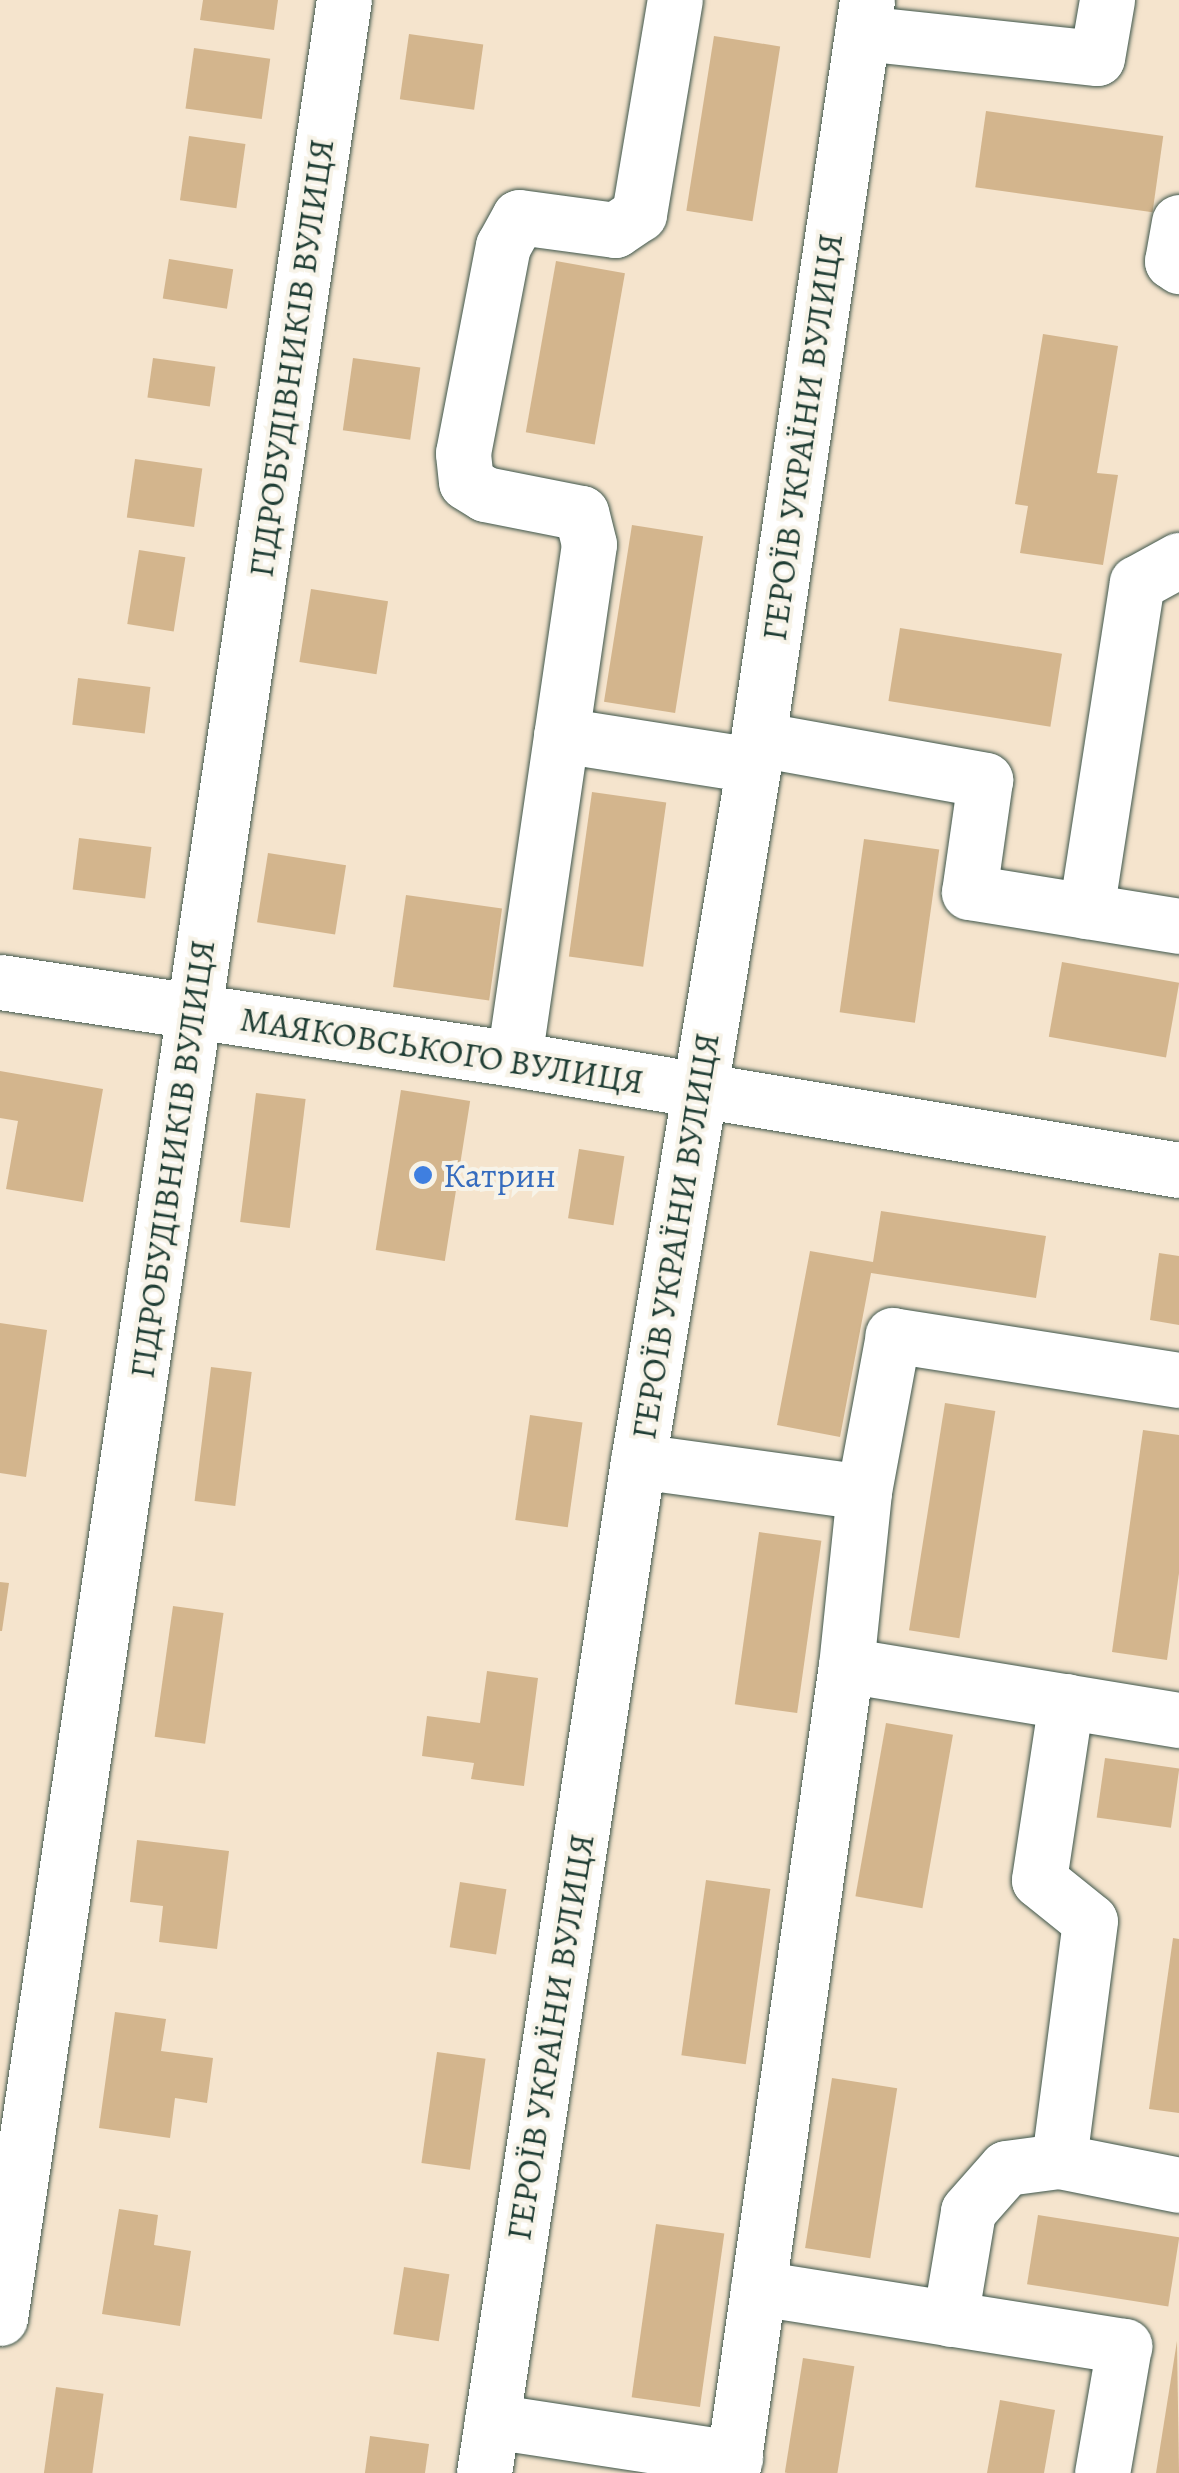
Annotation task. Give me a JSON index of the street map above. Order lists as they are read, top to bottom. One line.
{"streets":{"street":["ГІДРОБУДІВНИКІВ ВУЛИЦЯ","ГЕРОЇВ УКРАЇНИ ВУЛИЦЯ","МАЯКОВСЬКОГО ВУЛИЦЯ"]},"crossings":[["ГІДРОБУДІВНИКІВ ВУЛИЦЯ","МАЯКОВСЬКОГО ВУЛИЦЯ"],["ГЕРОЇВ УКРАЇНИ ВУЛИЦЯ","МАЯКОВСЬКОГО ВУЛИЦЯ"]],"places":["Катрин"]}
